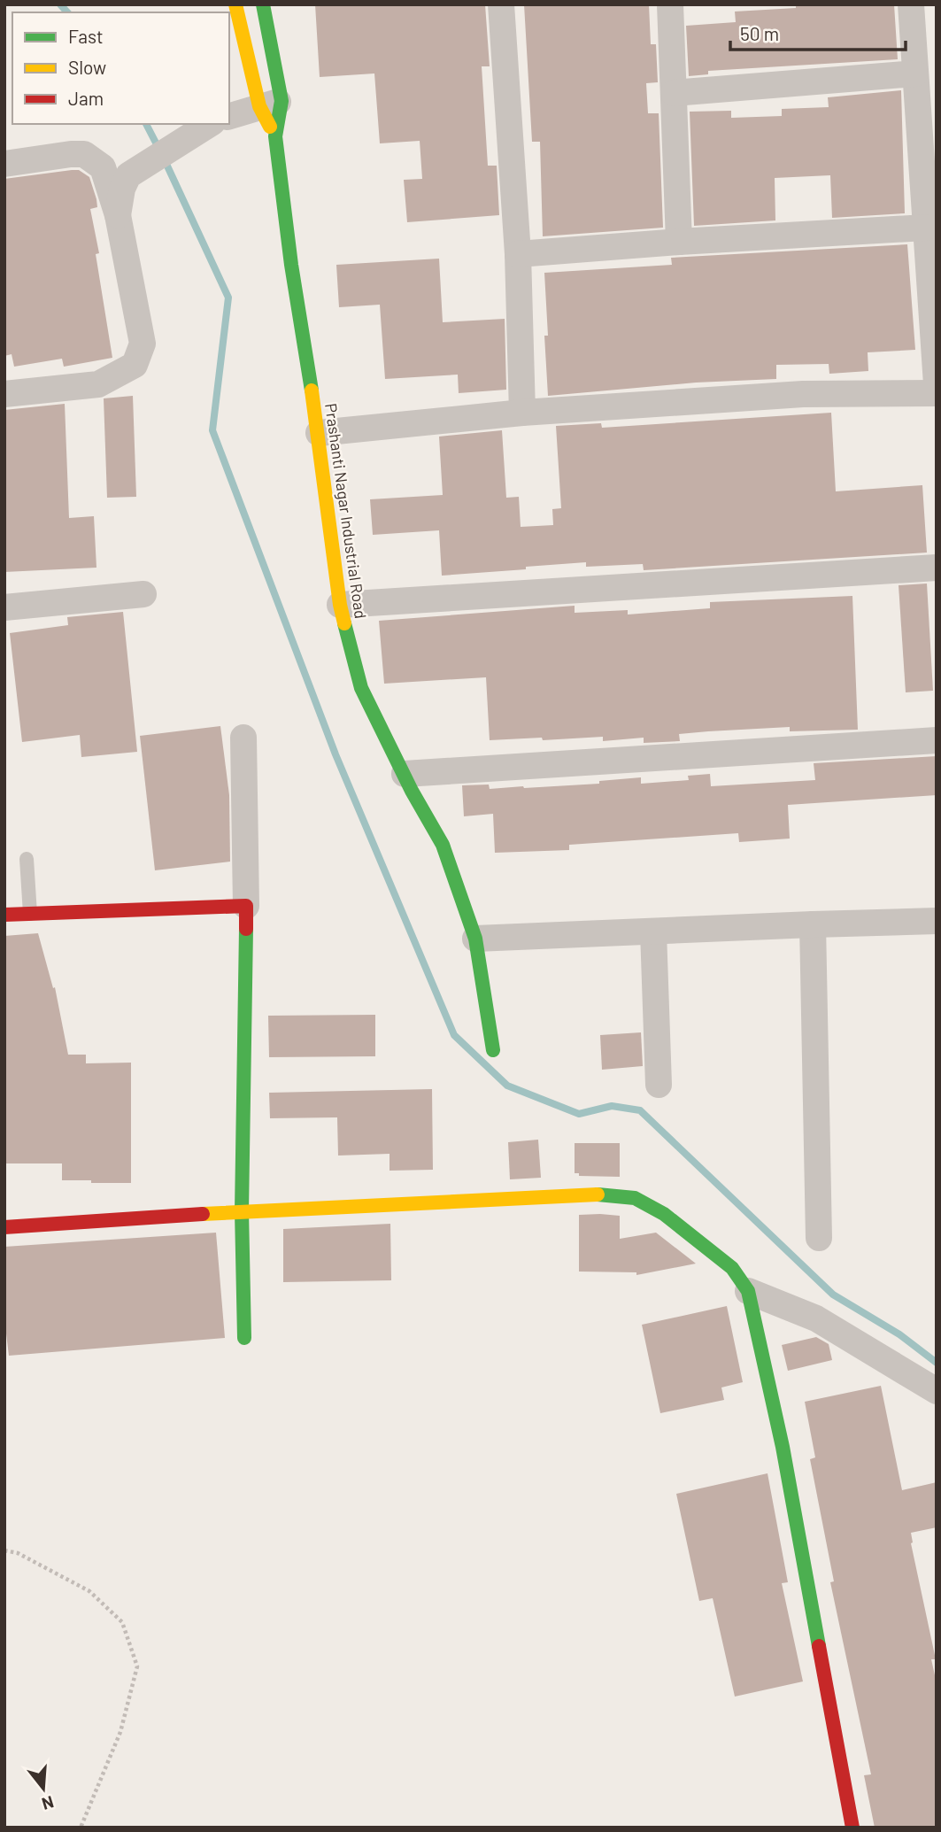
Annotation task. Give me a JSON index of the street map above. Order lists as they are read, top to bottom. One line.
{"streets":{"street":["Prashanti Nagar Industrial Road"]},"legend":["Fast","Slow","Jam"],"scale_bar":"50 m","north":"bottom"}
